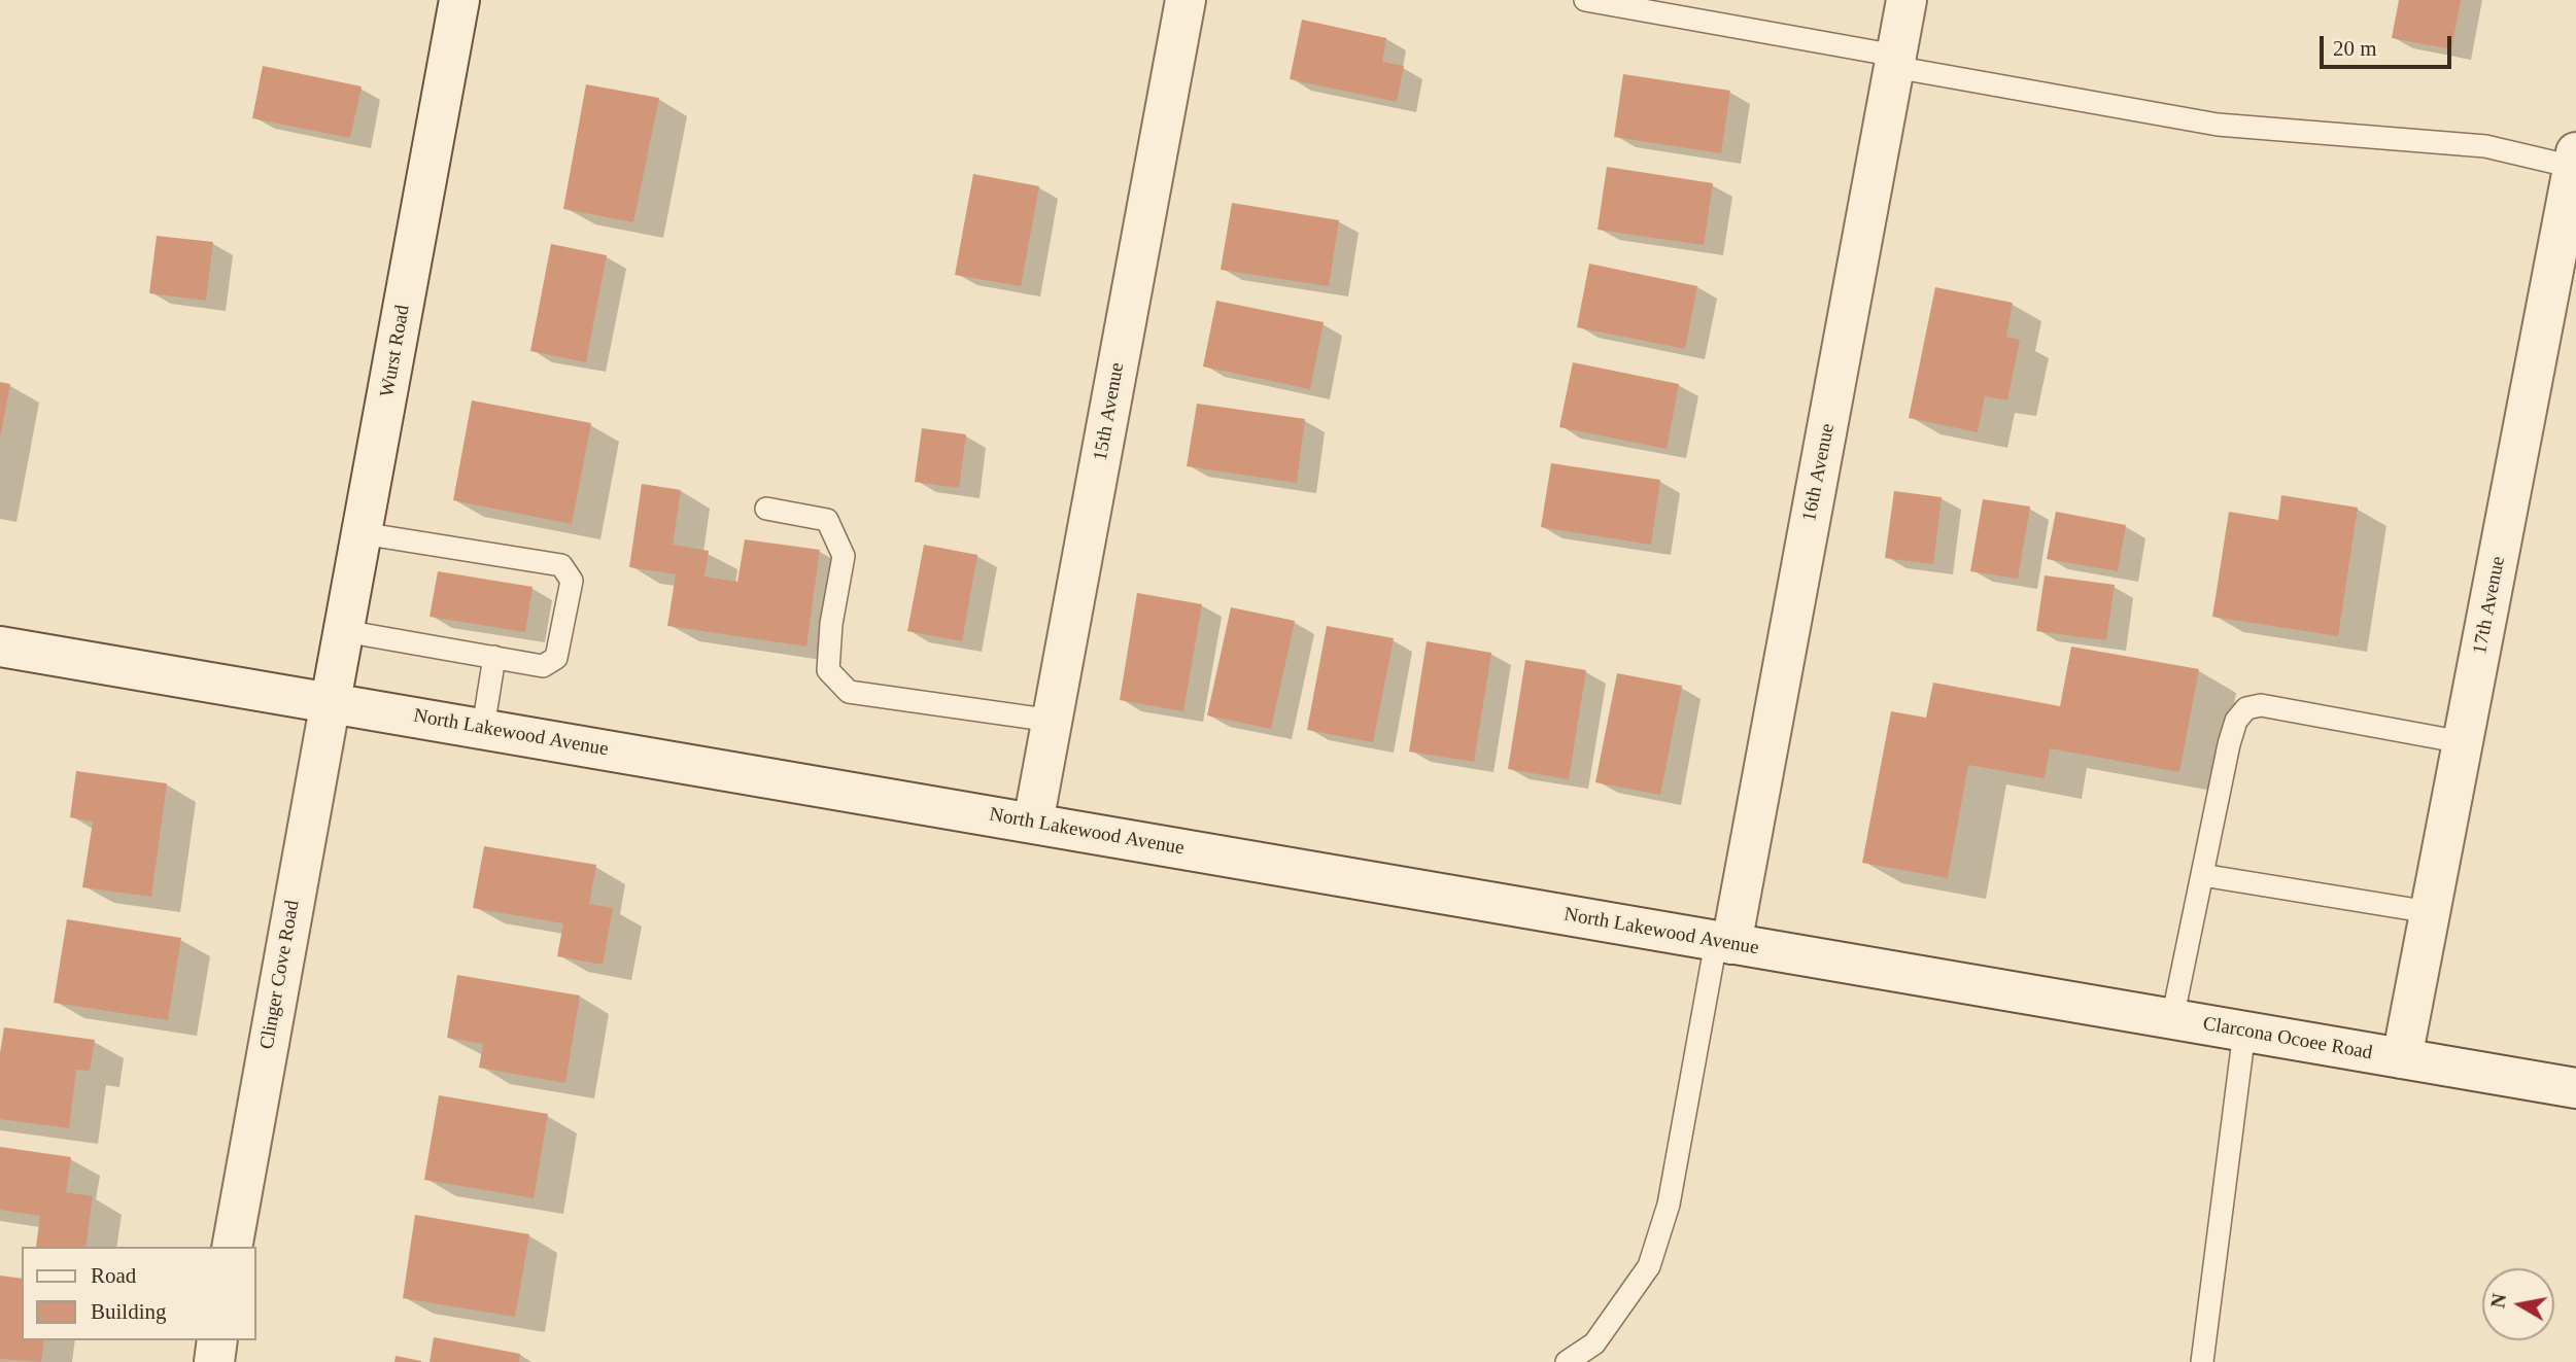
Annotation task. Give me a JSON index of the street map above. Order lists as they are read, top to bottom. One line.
{"streets":{"street":["Wurst Road","15th Avenue","16th Avenue","17th Avenue","North Lakewood Avenue","Clinger Cove Road","Clarcona Ocoee Road"]},"crossings":[["Wurst Road","North Lakewood Avenue"],["Wurst Road","Clinger Cove Road"],["15th Avenue","North Lakewood Avenue"],["16th Avenue","North Lakewood Avenue"],["17th Avenue","Clarcona Ocoee Road"],["North Lakewood Avenue","Clinger Cove Road"],["North Lakewood Avenue","Clarcona Ocoee Road"]],"legend":["Road","Building"],"scale_bar":"20 m","north":"left"}
